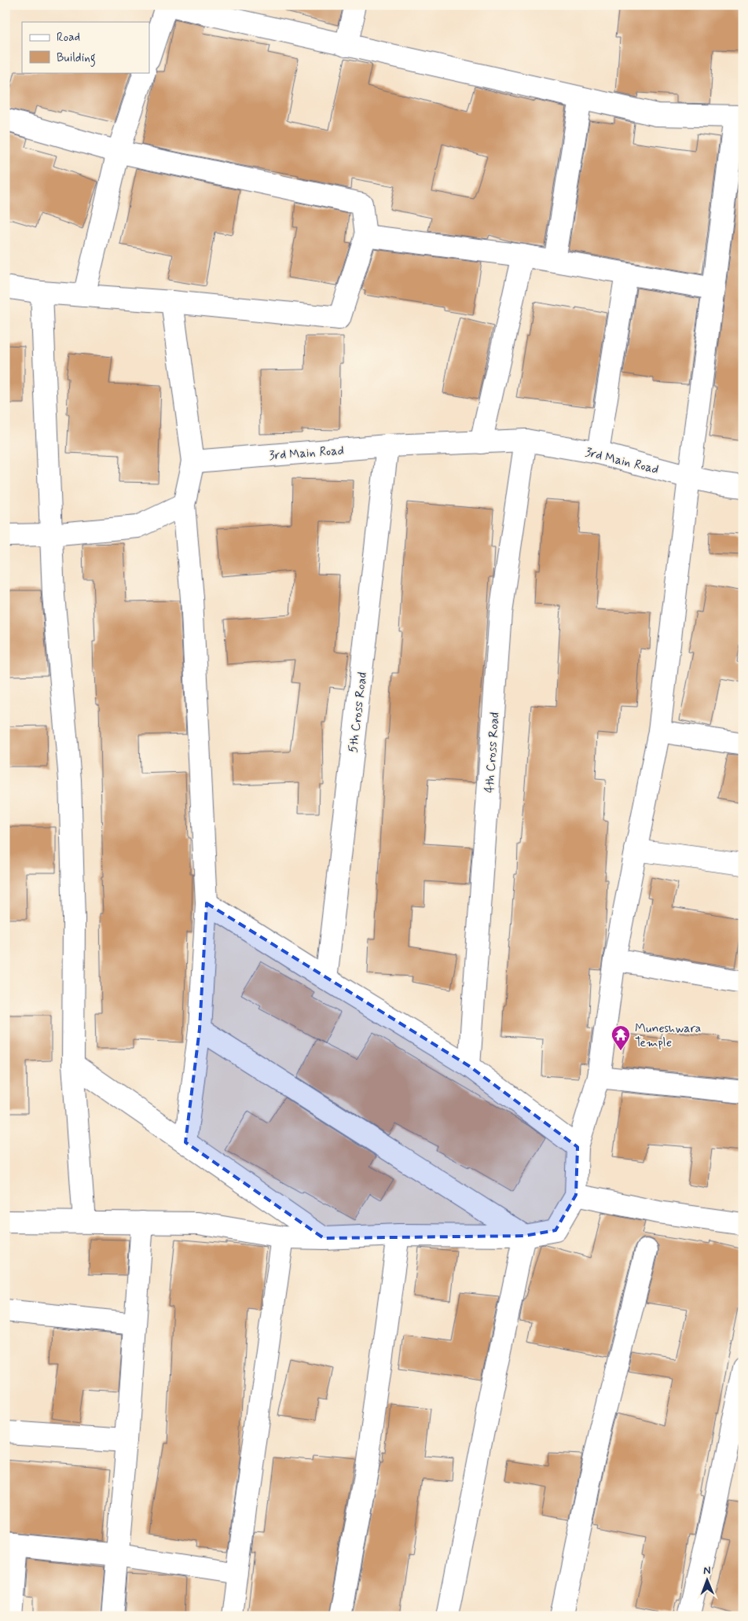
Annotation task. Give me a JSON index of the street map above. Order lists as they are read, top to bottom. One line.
{"streets":{"street":["3rd Main Road","5th Cross Road","4th Cross Road"]},"crossings":[["3rd Main Road","5th Cross Road"],["3rd Main Road","4th Cross Road"]],"places":{"temple":["Muneshwara Temple"]},"legend":["Road","Building"],"north":"top"}
